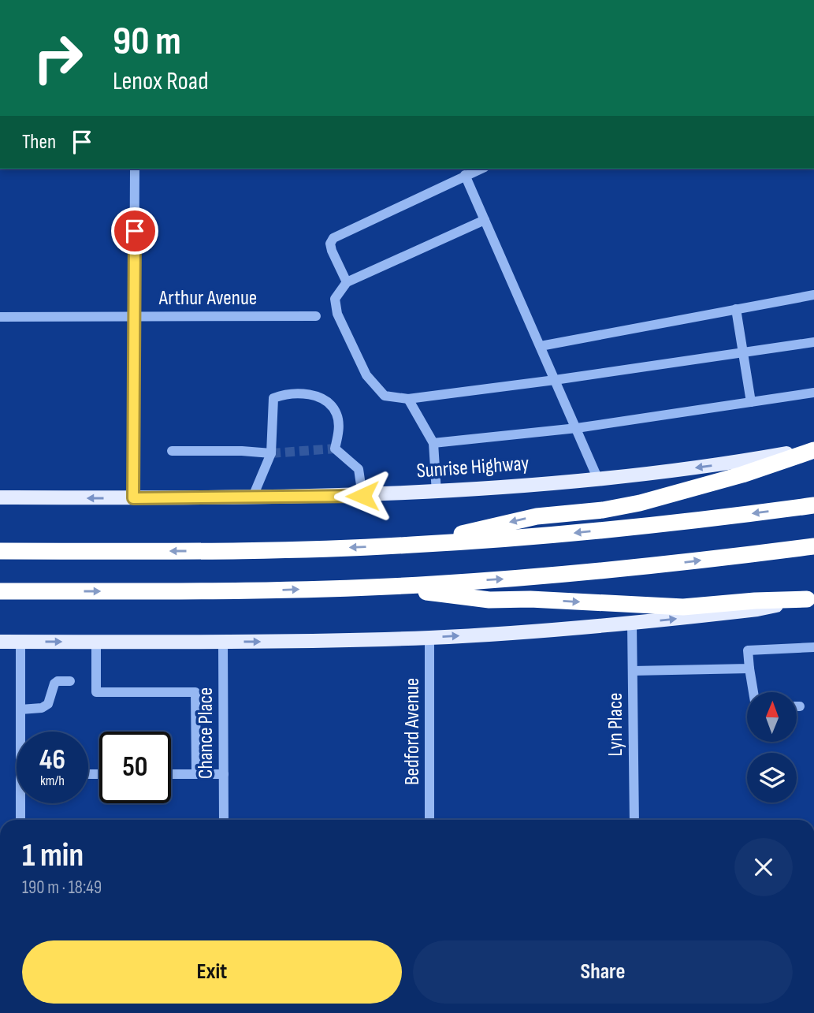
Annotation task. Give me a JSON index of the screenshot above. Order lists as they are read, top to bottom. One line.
{"streets":{"main road":["Sunrise Highway"],"street":["Arthur Avenue","Lyn Place","Bedford Avenue","Chance Place"]},"one_way":["Sunrise Highway"],"north":"top","page":{"turn":["90 m","Lenox Road"],"then":"Then","speed":"46 km/h","limit":"50","heading":["1 min","190 m · 18:49"],"buttons":["Exit","Share"]}}
